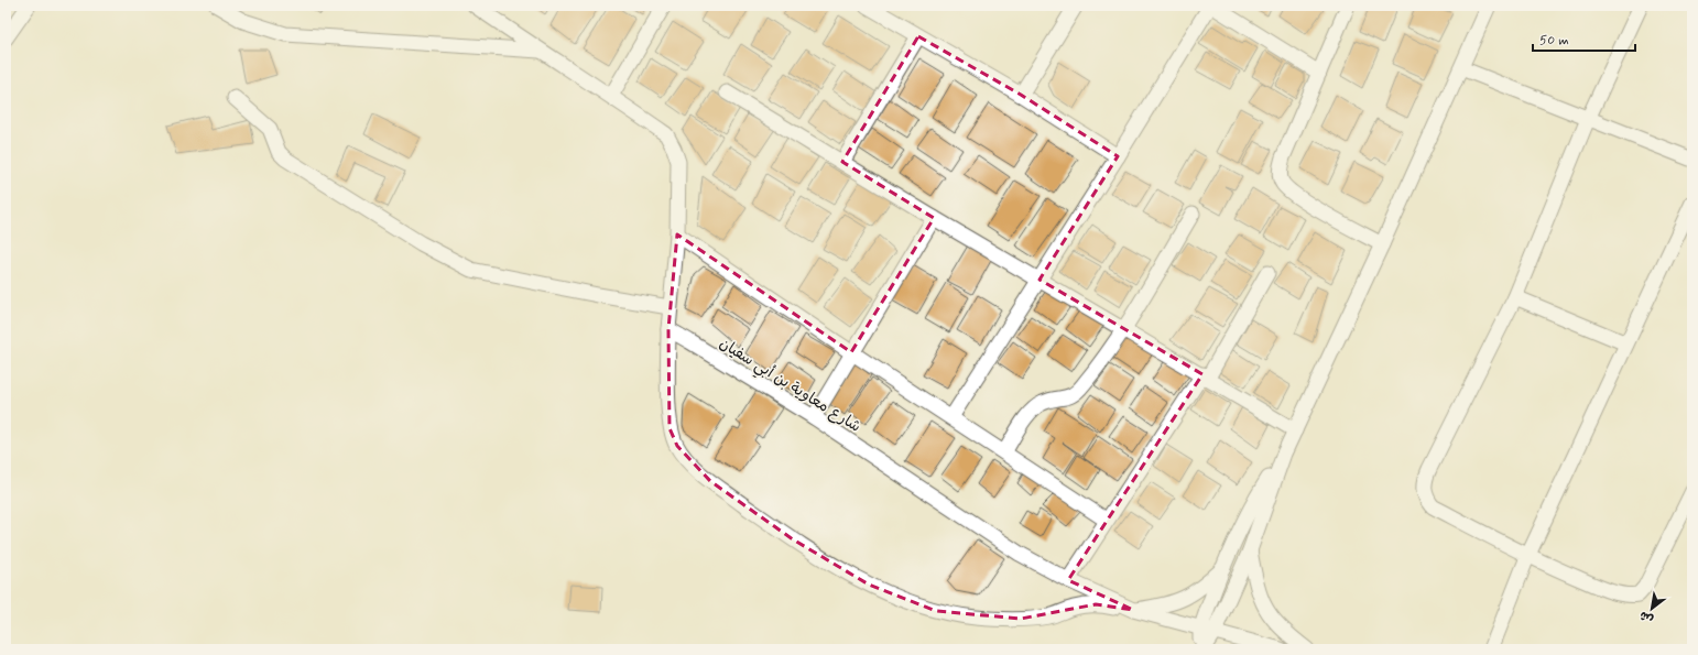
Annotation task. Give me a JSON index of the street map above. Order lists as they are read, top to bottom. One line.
{"streets":{"street":["شارع معاوية بن أبي سفيان"]},"scale_bar":"50 m","north":"bottom left"}
